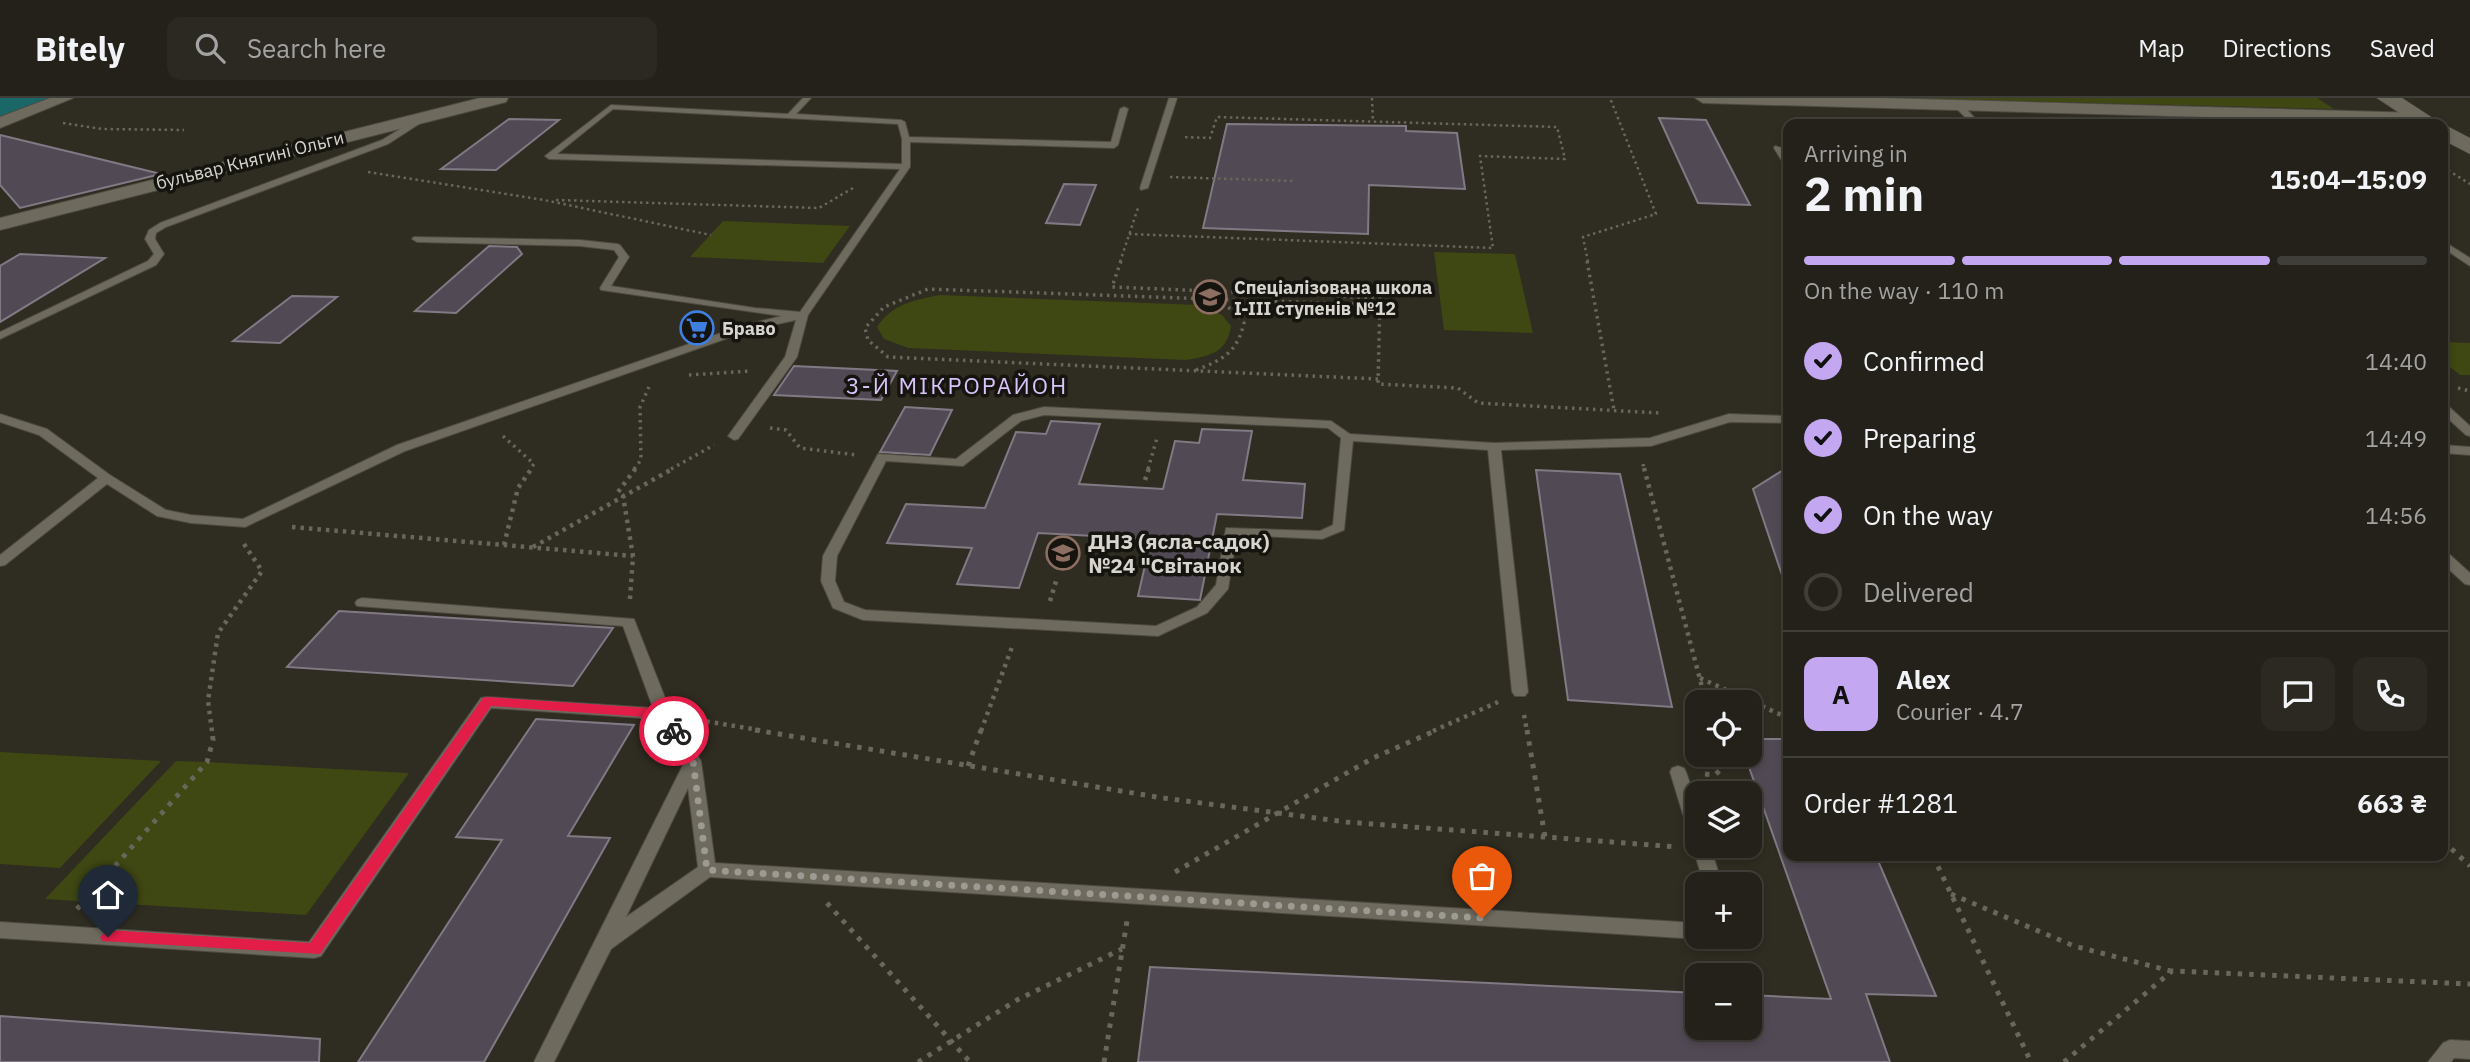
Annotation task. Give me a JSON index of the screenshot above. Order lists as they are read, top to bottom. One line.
{"streets":{"street":["бульвар Княгині Ольги"]},"districts":["3-Й МІКРОРАЙОН"],"places":{"school or university":["Спеціалізована школа І-ІІІ ступенів №12","ДНЗ (ясла-садок) №24 \"Світанок"],"supermarket":["Браво"]},"page":{"header":"Bitely","search":"Search here","nav":["Map","Directions","Saved"],"heading":["2 min","Arriving in","15:04–15:09"],"panel":["Alex","Courier · 4.7","Order #1281","663 ₴"],"bar":"On the way · 110 m","list":[["Confirmed","14:40"],["Preparing","14:49"],["On the way","14:56"],"Delivered"],"round":"A","map_buttons":["+","−"]}}
